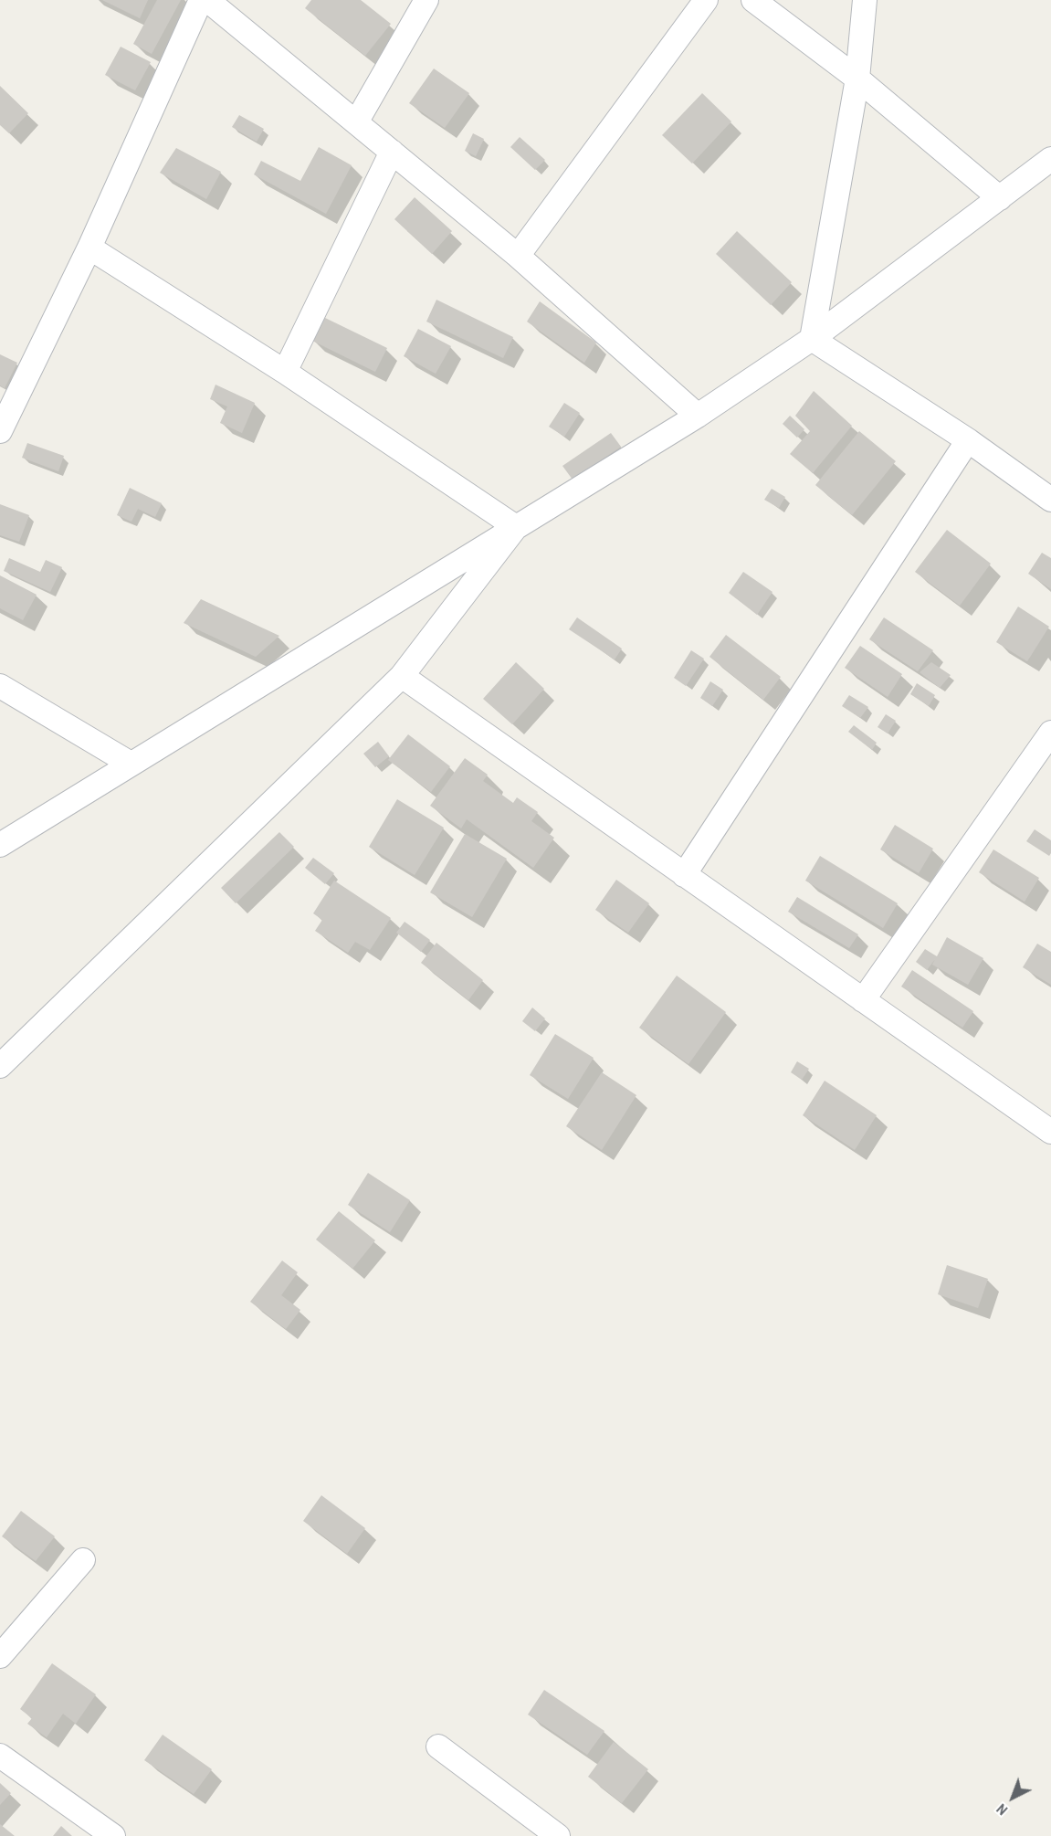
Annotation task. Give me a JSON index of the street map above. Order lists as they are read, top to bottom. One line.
{"north":"bottom left"}
